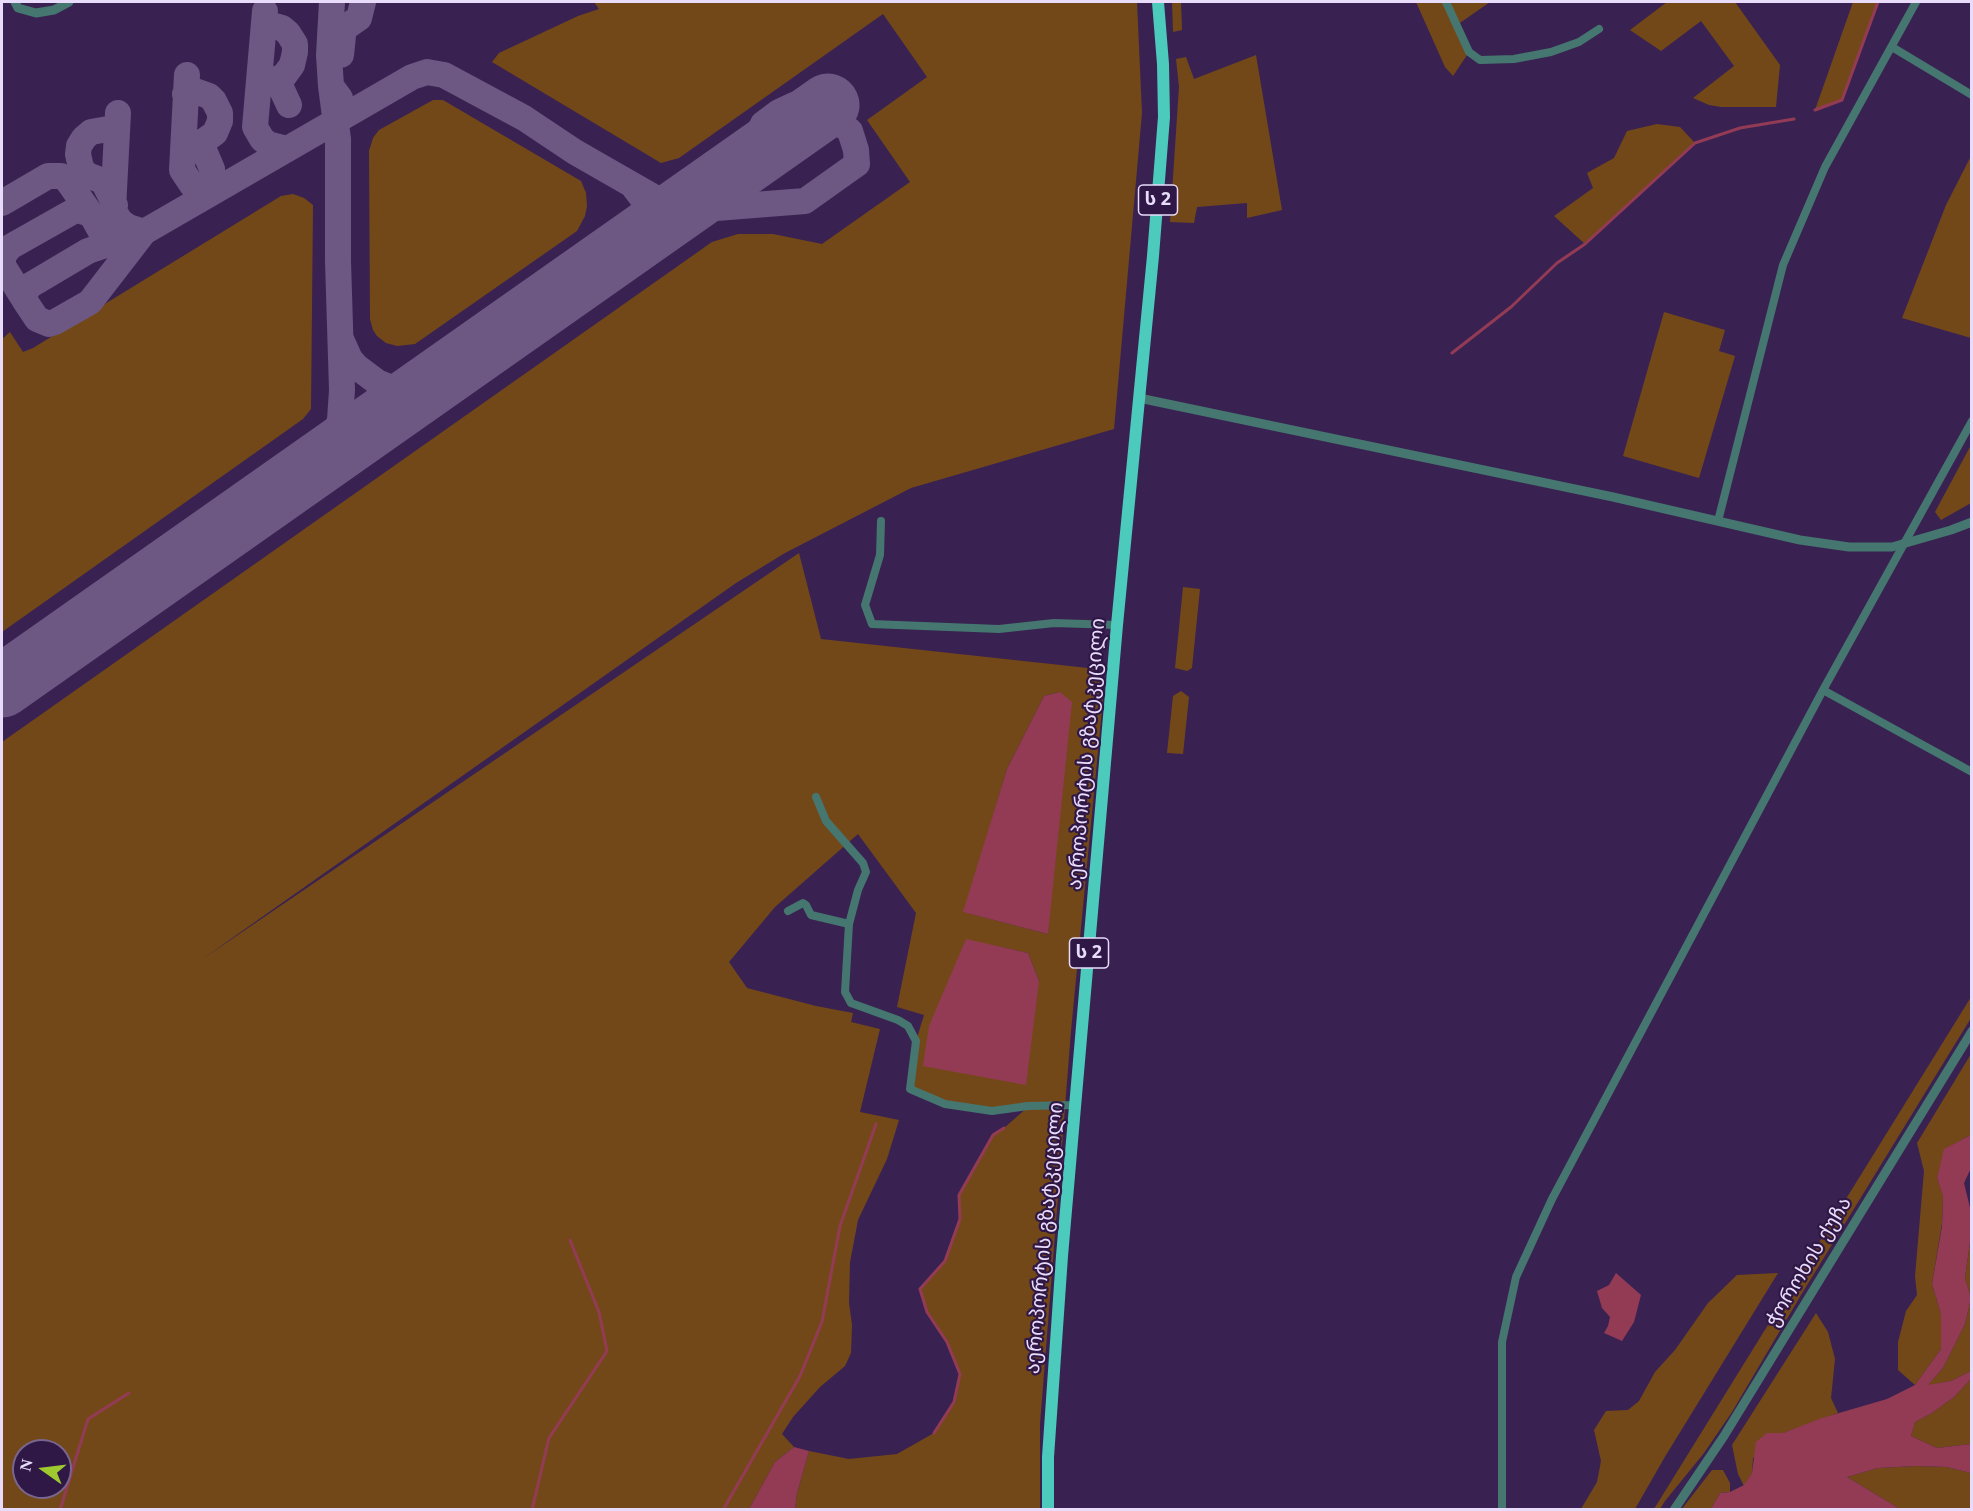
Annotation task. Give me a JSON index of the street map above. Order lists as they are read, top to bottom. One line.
{"streets":{"highway":["ს 2","აეროპორტის გზატკეცილი"],"street":["ჭოროხის ქუჩა"]},"north":"left"}
